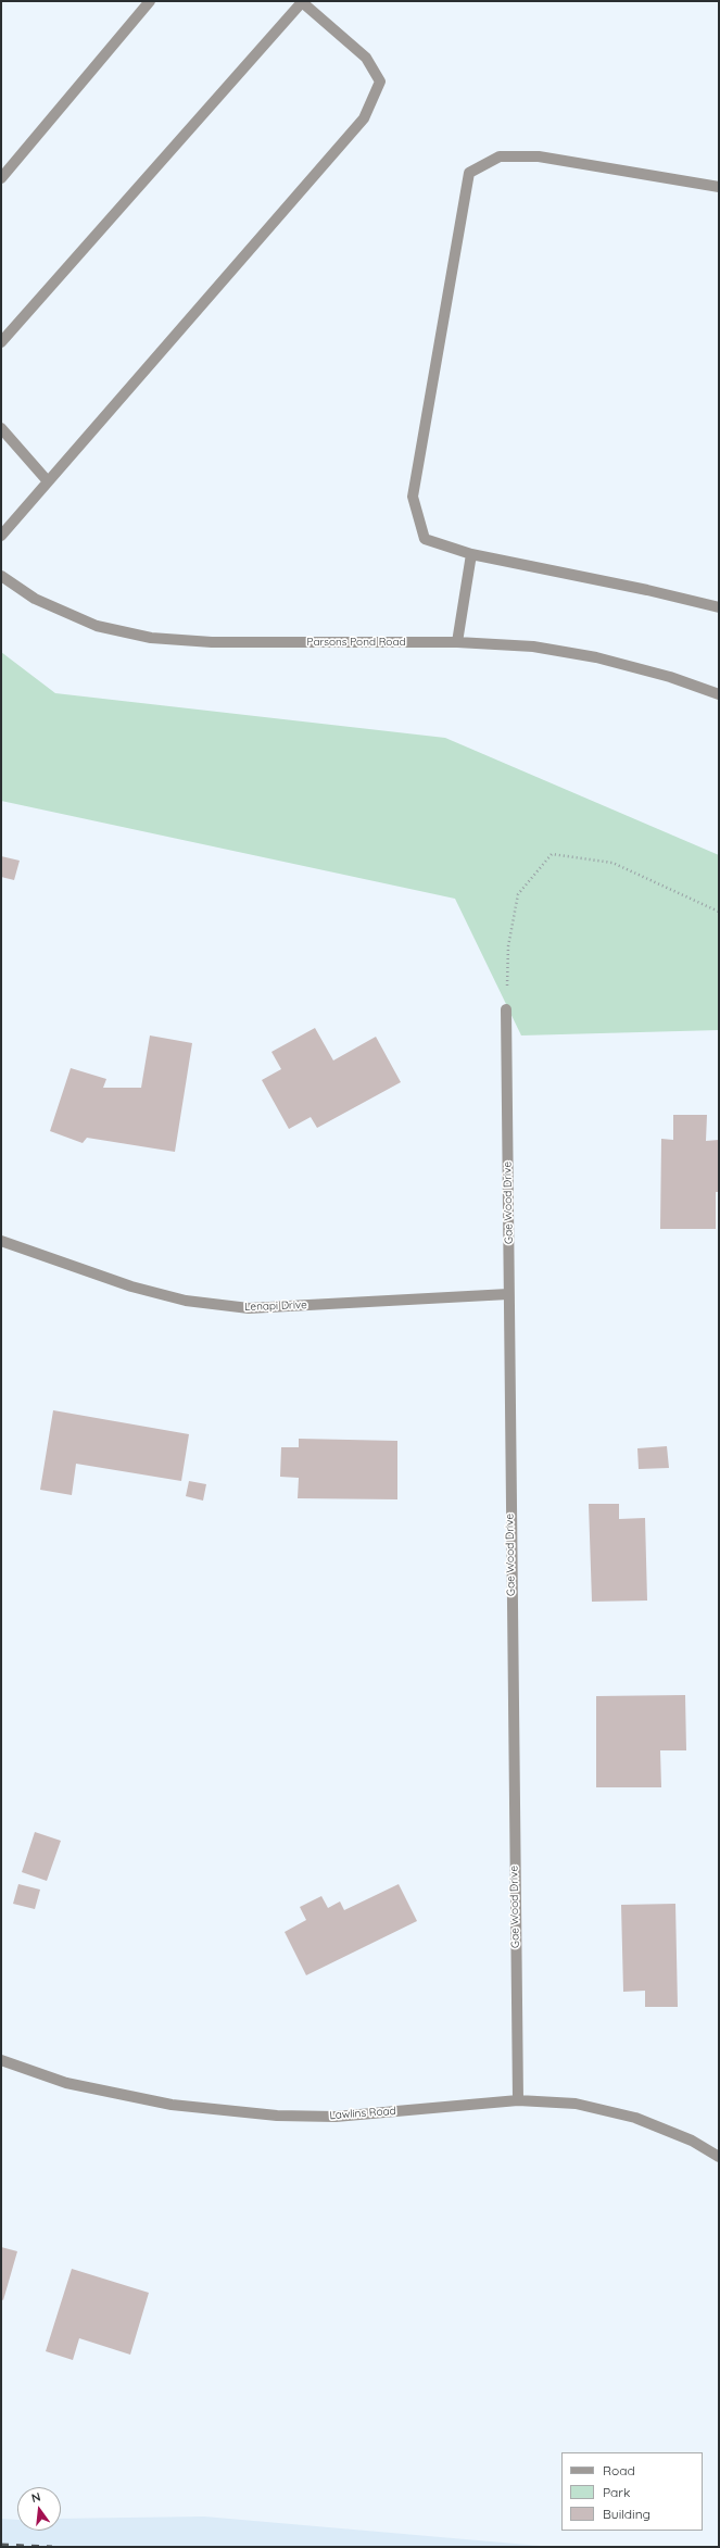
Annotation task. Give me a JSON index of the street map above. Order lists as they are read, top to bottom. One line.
{"streets":{"street":["Parsons Pond Road","Gae Wood Drive","Lenapi Drive","Lawlins Road"]},"crossings":[["Gae Wood Drive","Lenapi Drive"],["Gae Wood Drive","Lawlins Road"]],"legend":["Road","Park","Building"],"north":"top"}
